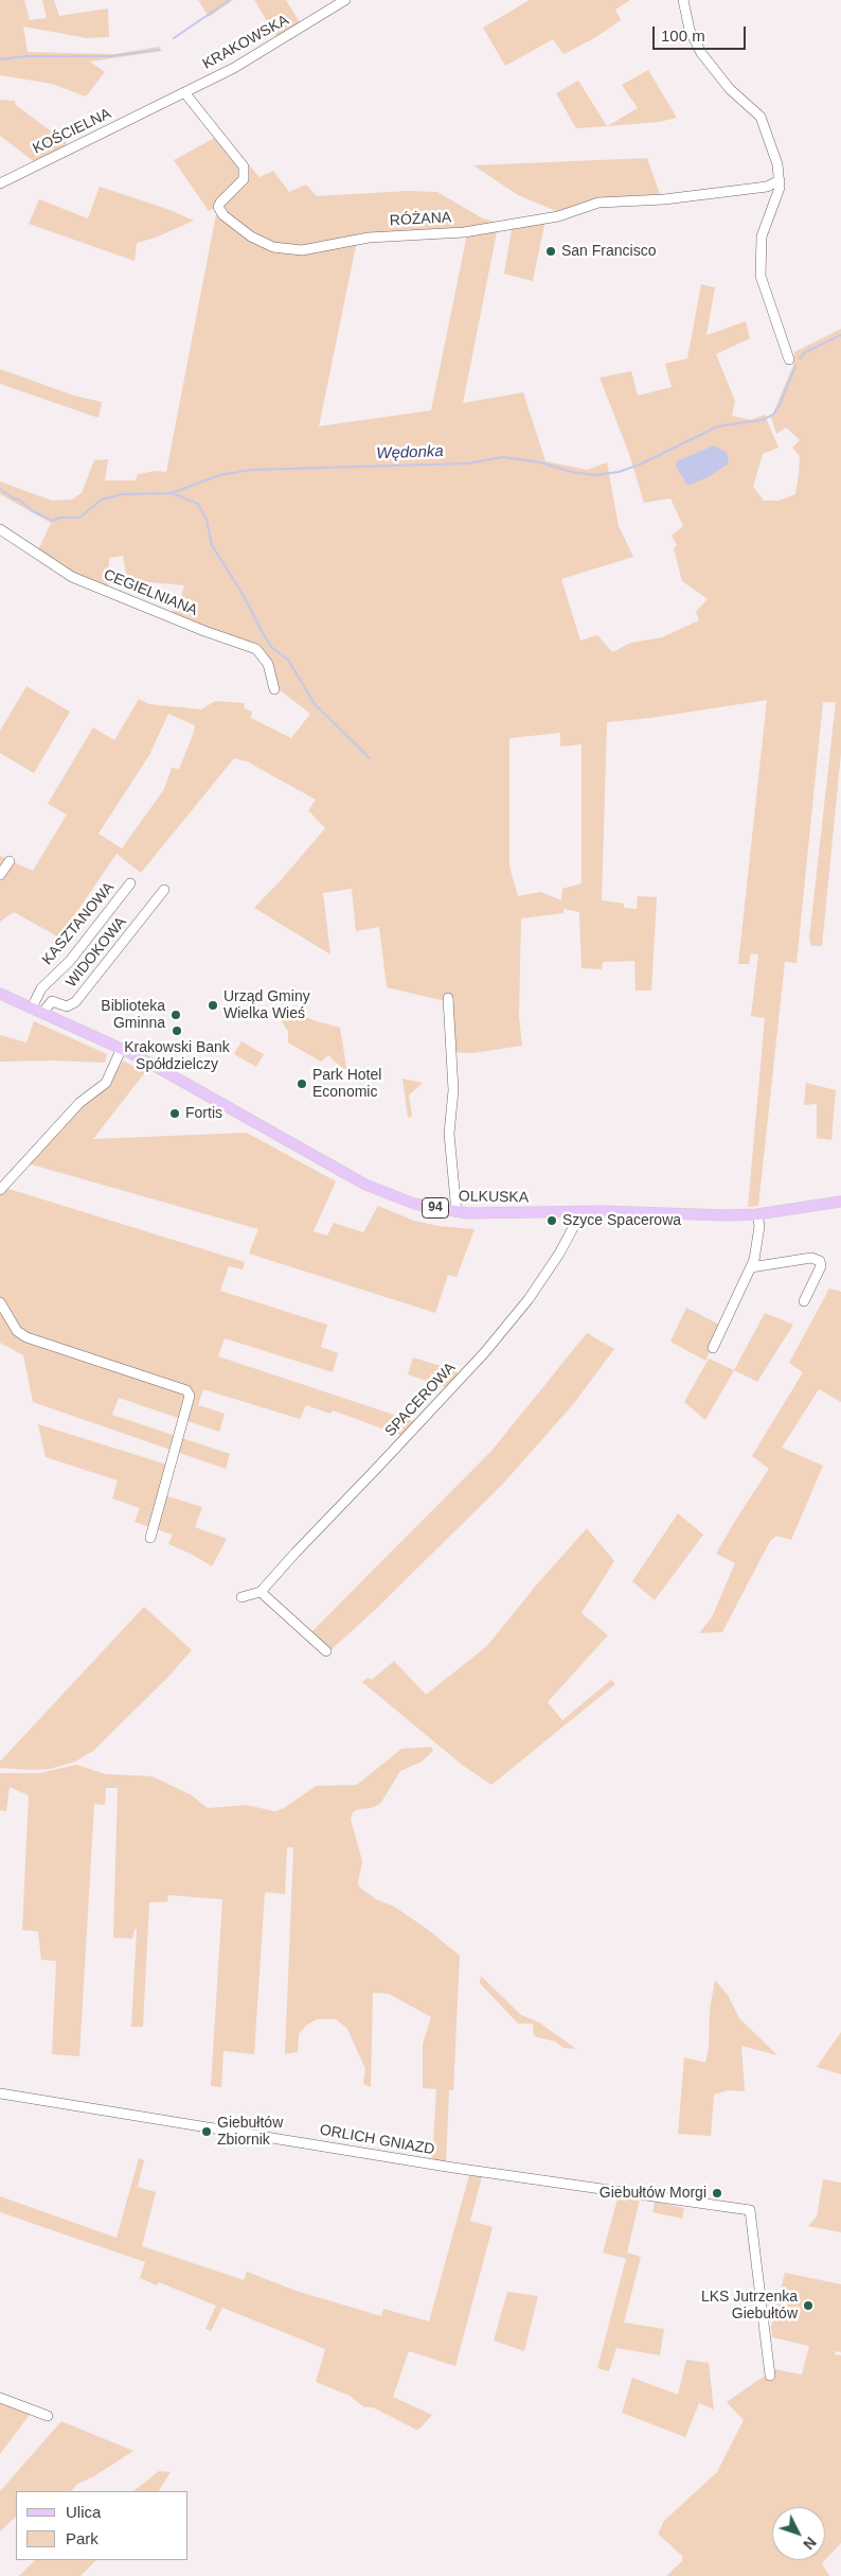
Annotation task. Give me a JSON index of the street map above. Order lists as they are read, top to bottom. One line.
{"streets":{"main road":["OLKUSKA","94"],"street":["KRAKOWSKA","KOŚCIELNA","RÓŻANA","CEGIELNIANA","KASZTANOWA","WIDOKOWA","SPACEROWA","ORLICH GNIAZD"]},"crossings":[["KRAKOWSKA","KOŚCIELNA"],["KRAKOWSKA","RÓŻANA"],["KASZTANOWA","94"],["WIDOKOWA","94"],["OLKUSKA","94"],["OLKUSKA","SPACEROWA"]],"water":["Wędonka"],"places":["San Francisco","Urząd Gminy Wielka Wieś","Biblioteka Gminna","Krakowski Bank Spółdzielczy","Park Hotel Economic","Fortis","Szyce Spacerowa","Giebułtów Zbiornik","Giebułtów Morgi","LKS Jutrzenka Giebułtów"],"legend":["Ulica","Park"],"scale_bar":"100 m","north":"bottom right"}
